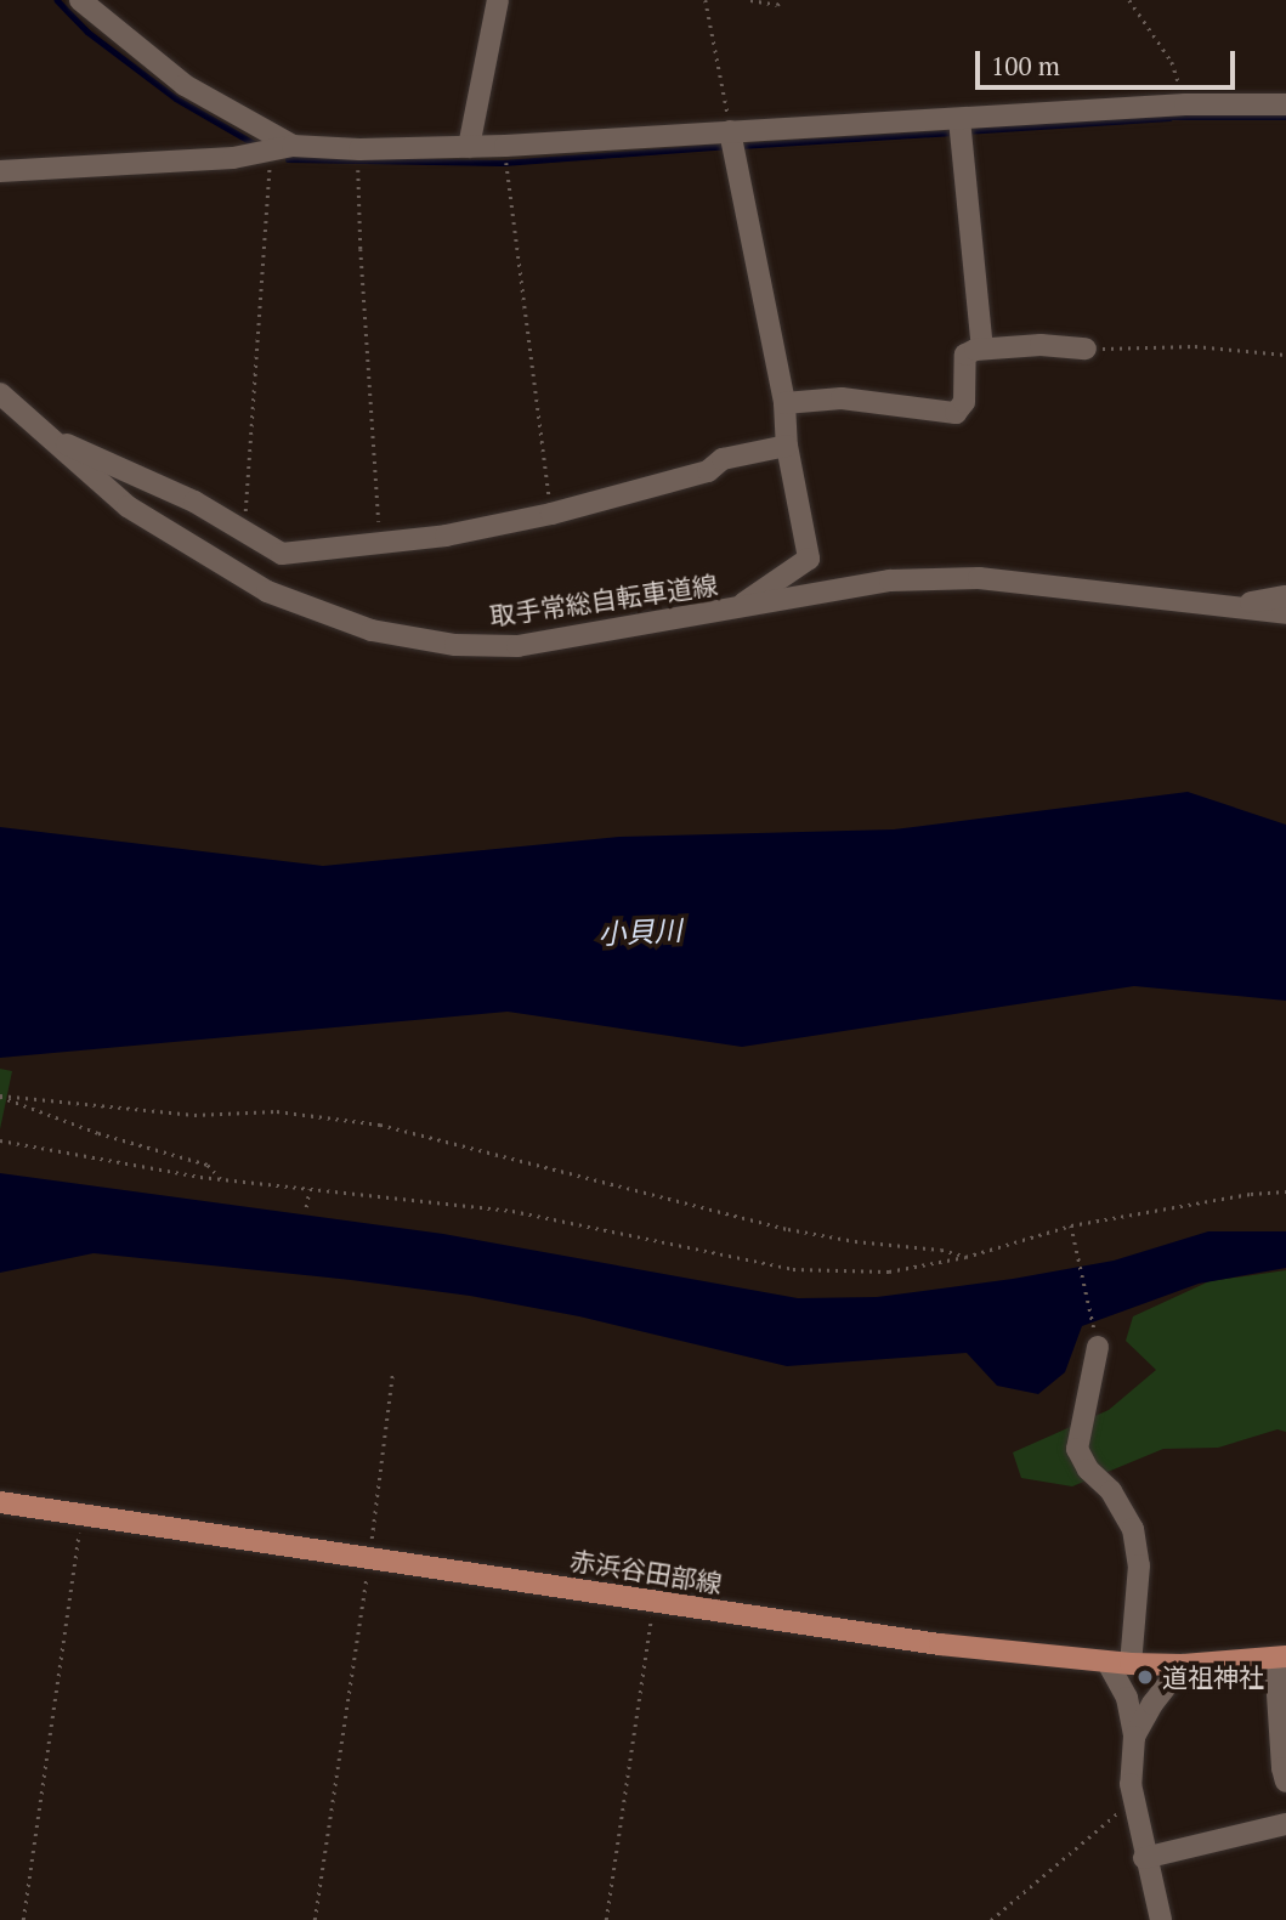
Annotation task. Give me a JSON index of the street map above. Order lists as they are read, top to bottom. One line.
{"streets":{"main road":["赤浜谷田部線"],"street":["取手常総自転車道線"]},"water":["小貝川"],"places":["道祖神社"],"scale_bar":"100 m"}
